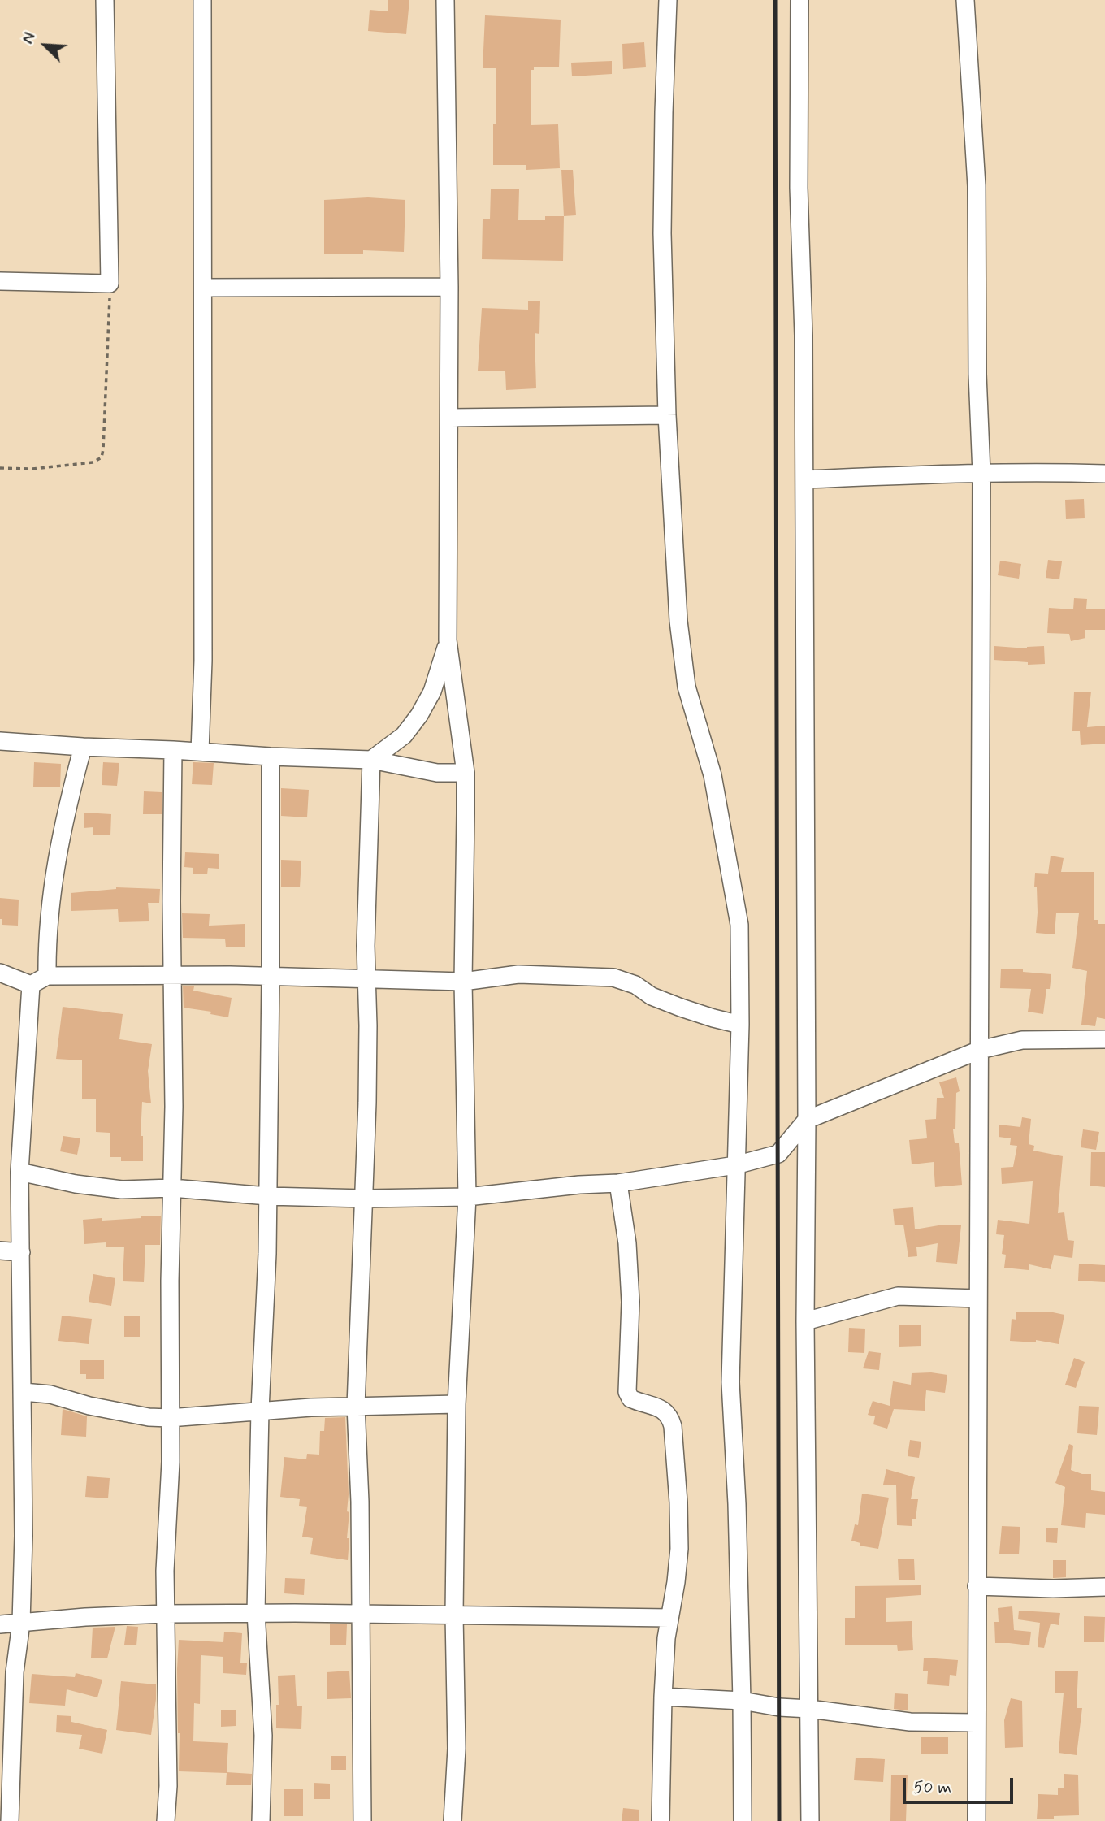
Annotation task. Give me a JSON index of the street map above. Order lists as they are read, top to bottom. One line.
{"scale_bar":"50 m","north":"top left"}
